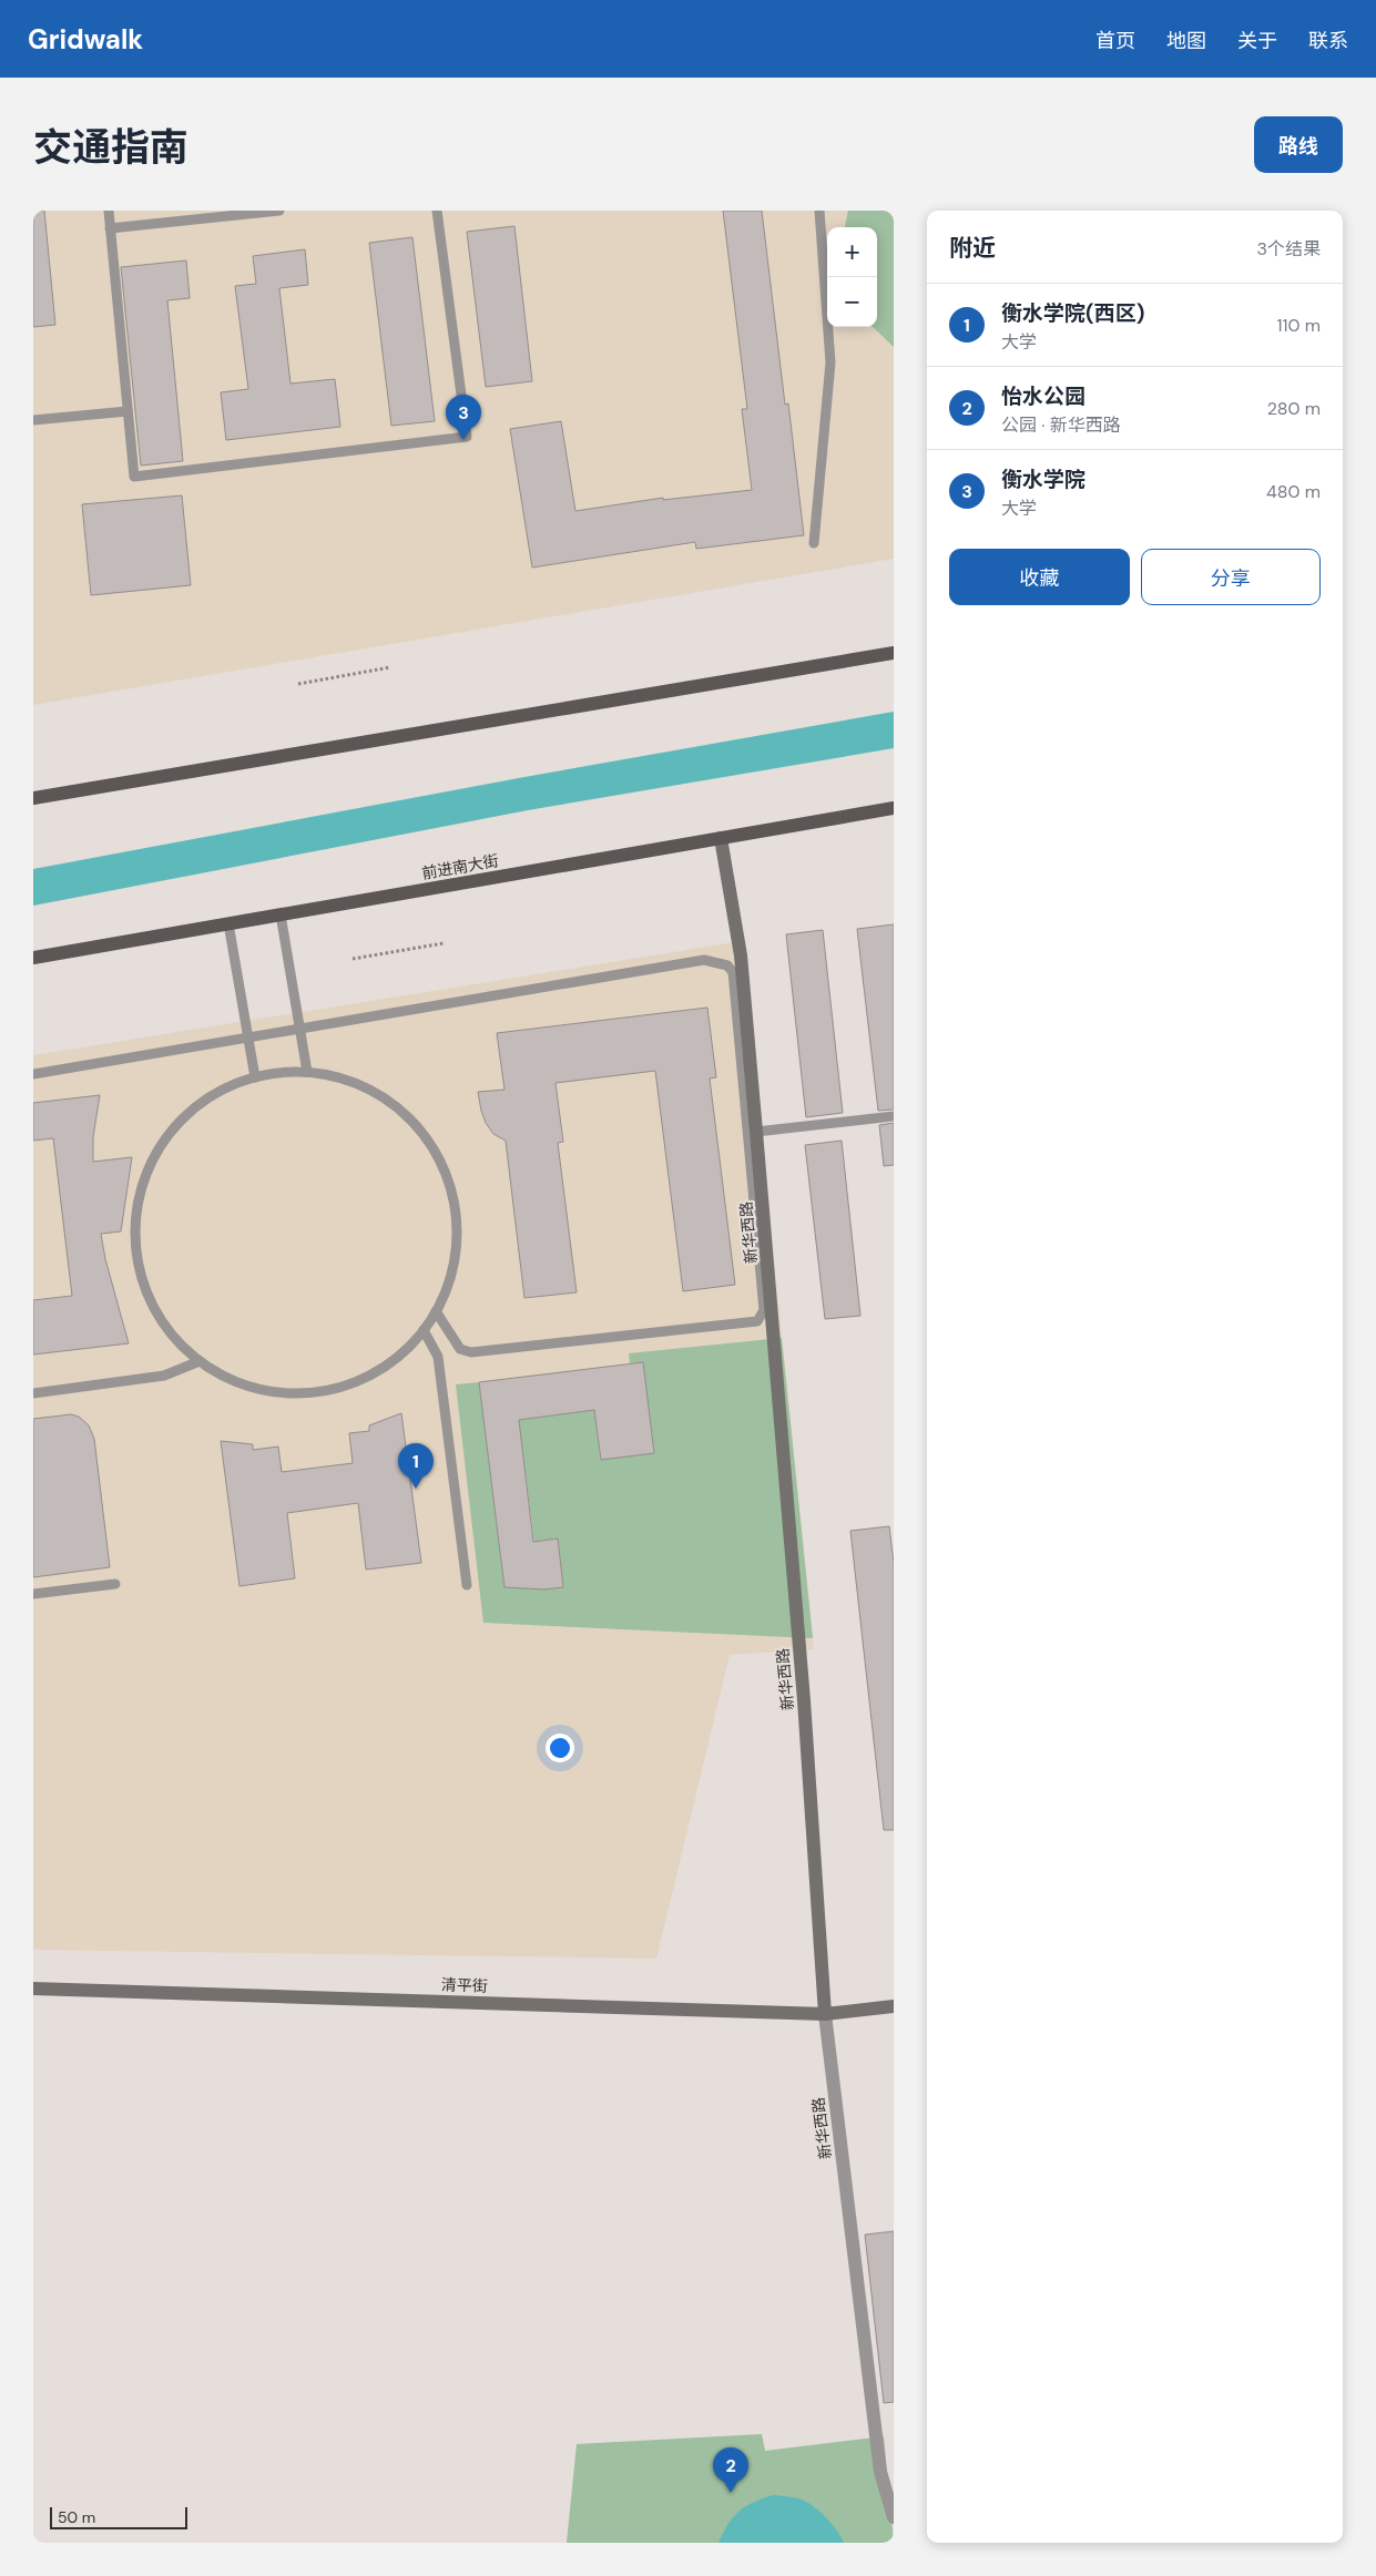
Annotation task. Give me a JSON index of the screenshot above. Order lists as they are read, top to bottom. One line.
{"streets":{"main road":["前进南大街"],"street":["新华西路","清平街"]},"crossings":[["前进南大街","新华西路"],["新华西路","清平街"]],"scale_bar":"50 m","page":{"header":"Gridwalk","nav":["首页","地图","关于","联系"],"title":"交通指南","buttons":["路线",["收藏","分享"]],"heading":["附近","3个结果"],"map_buttons":["+","−"],"list":[{"mark":"1","name":"衡水学院(西区)","note":"大学","value":"110 m"},{"mark":"2","name":"怡水公园","note":"公园 · 新华西路","value":"280 m"},{"mark":"3","name":"衡水学院","note":"大学","value":"480 m"}],"pins":["3","1","2"],"scale":"50 m"}}
